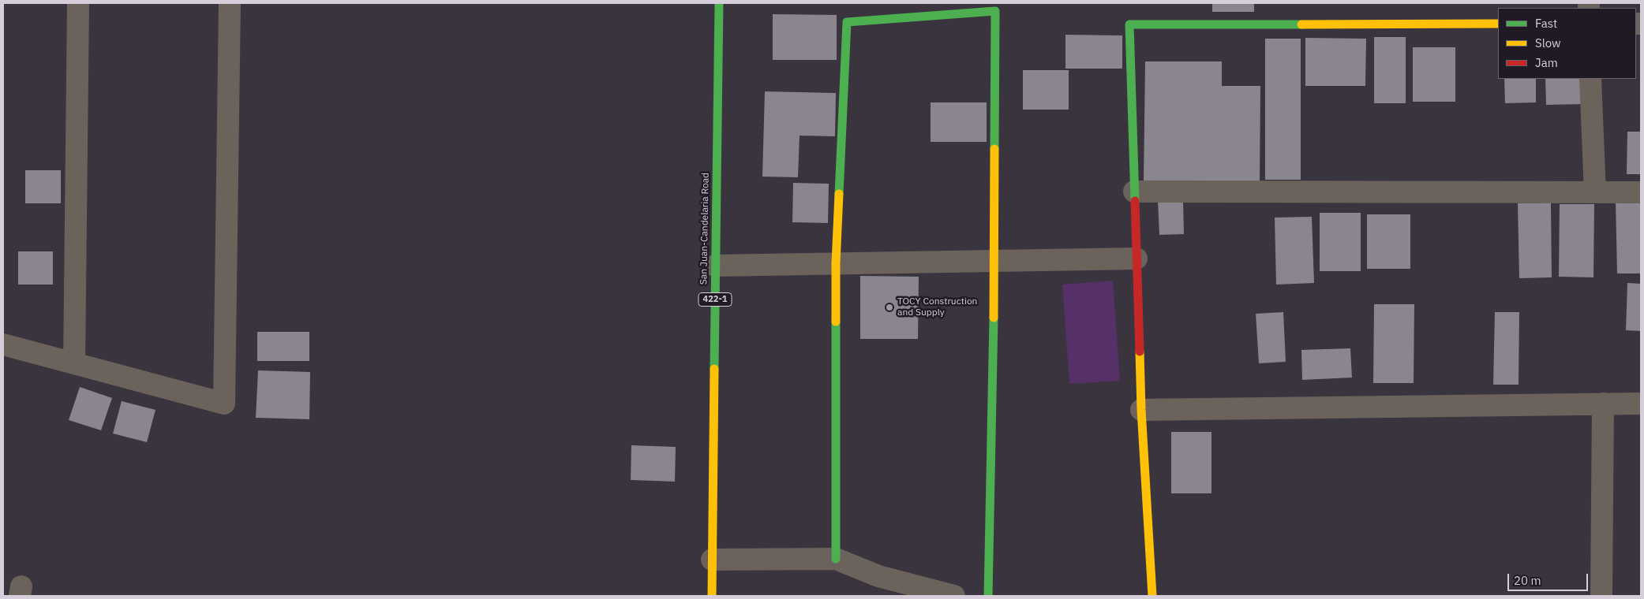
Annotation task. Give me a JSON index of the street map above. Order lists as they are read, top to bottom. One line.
{"streets":{"street":["San Juan-Candelaria Road","422-1"]},"places":["TOCY Construction and Supply"],"legend":["Fast","Slow","Jam"],"scale_bar":"20 m"}
